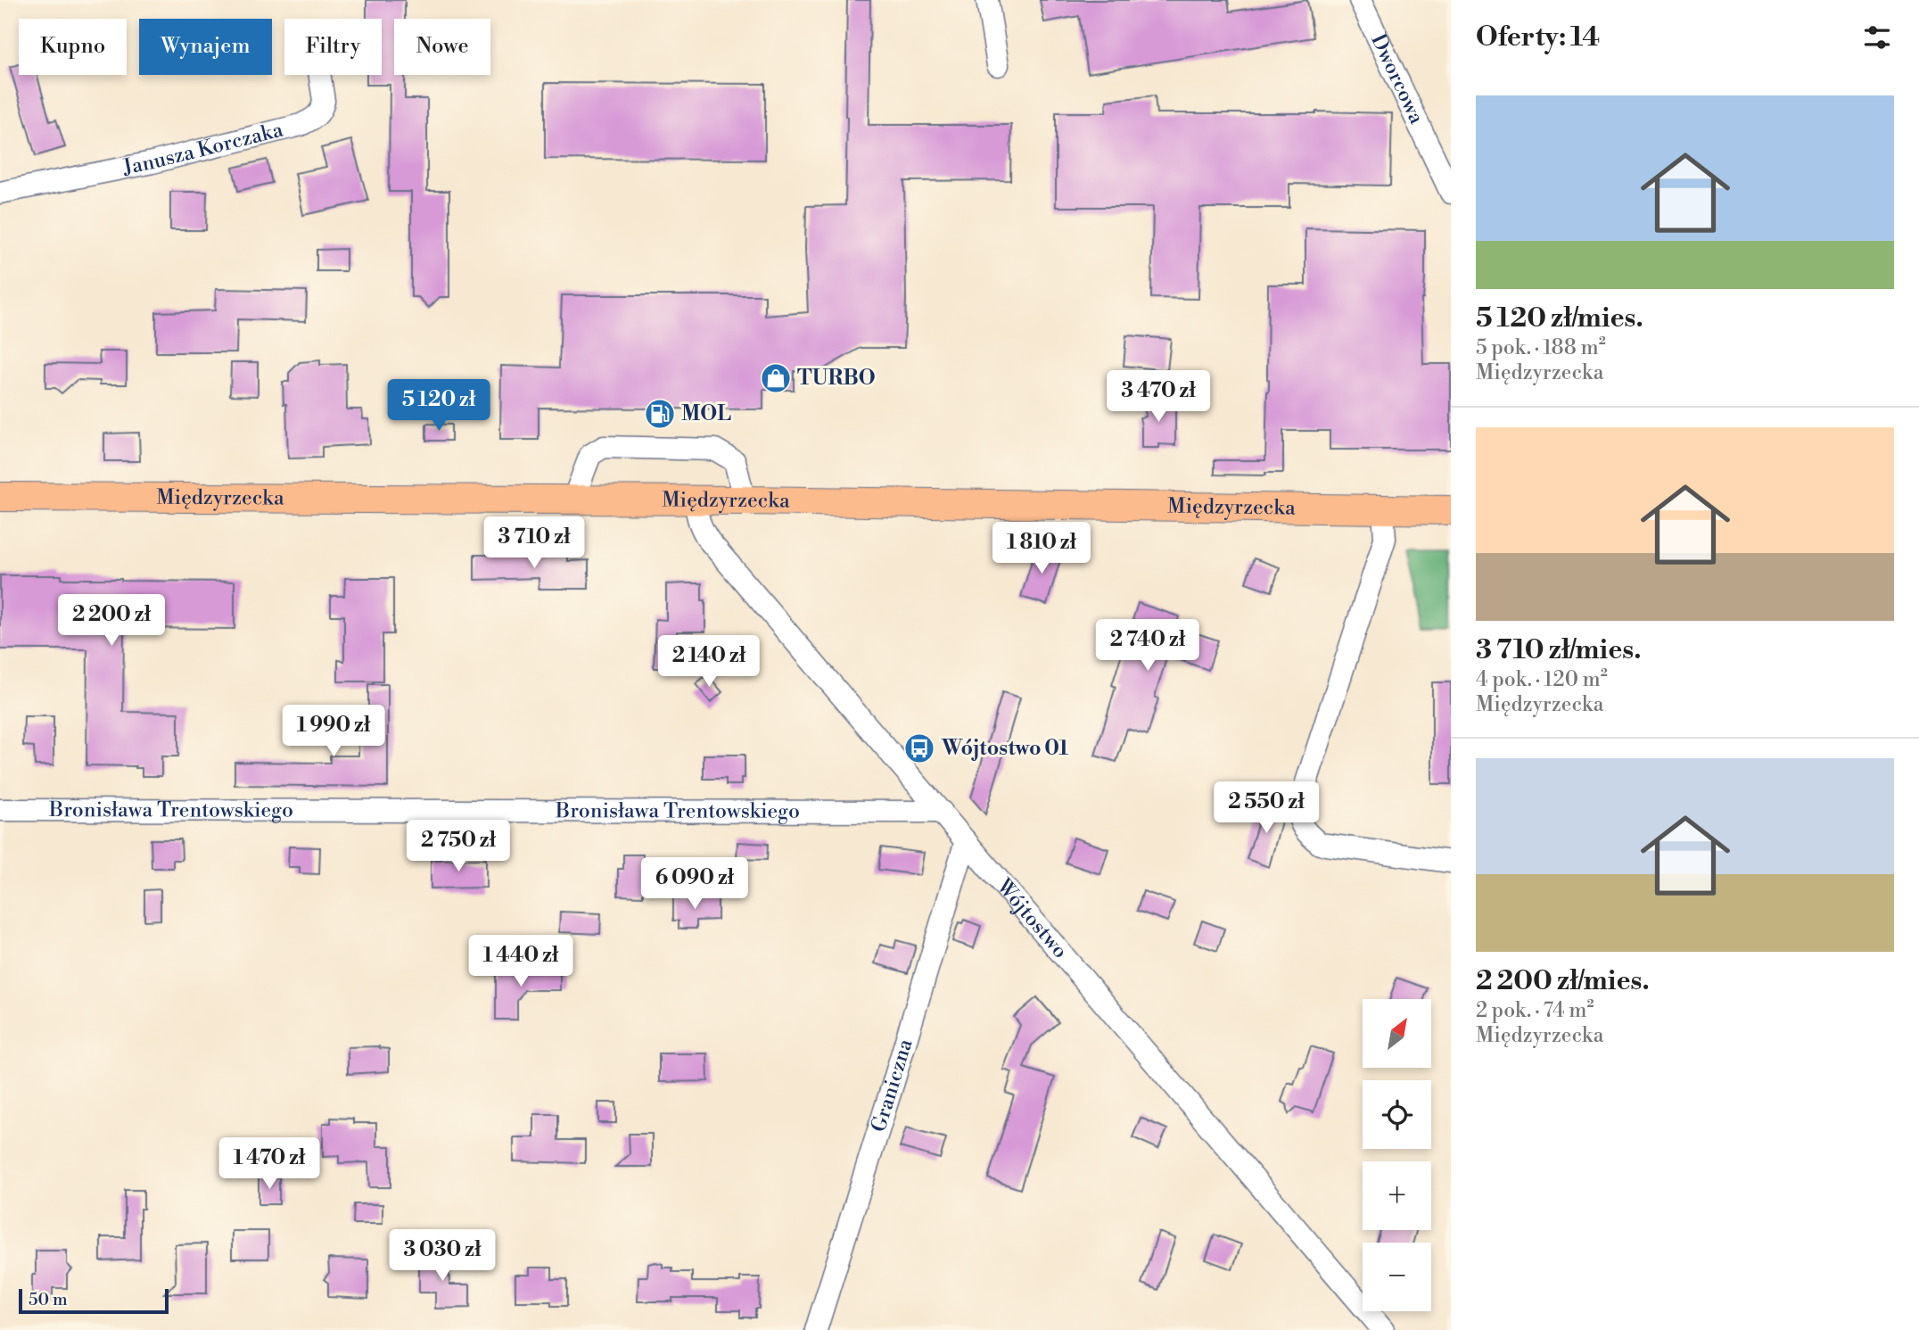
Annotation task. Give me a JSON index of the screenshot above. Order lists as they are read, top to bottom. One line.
{"streets":{"main road":["Międzyrzecka"],"street":["Dworcowa","Janusza Korczaka","Bronisława Trentowskiego","Wójtostwo","Graniczna"]},"crossings":[["Międzyrzecka","Wójtostwo"],["Bronisława Trentowskiego","Wójtostwo"],["Wójtostwo","Graniczna"]],"places":{"shop":["TURBO"],"fuel station":["MOL"],"bus stop":["Wójtostwo 01"]},"scale_bar":"50 m","north":"top right","page":{"heading":"Oferty: 14","chip":["Kupno","Wynajem","Filtry","Nowe"],"list":[{"name":"5 120 zł/mies.","note":"5 pok. · 188 m² · Międzyrzecka"},{"name":"3 710 zł/mies.","note":"4 pok. · 120 m² · Międzyrzecka"},{"name":"2 200 zł/mies.","note":"2 pok. · 74 m² · Międzyrzecka"}],"price":["3 470 zł","5 120 zł","3 710 zł","1 810 zł","2 200 zł","2 740 zł","2 140 zł","1 990 zł","2 550 zł","2 750 zł","6 090 zł","1 440 zł","1 470 zł","3 030 zł"],"map_buttons":["+","−"],"scale":"50 m"}}
